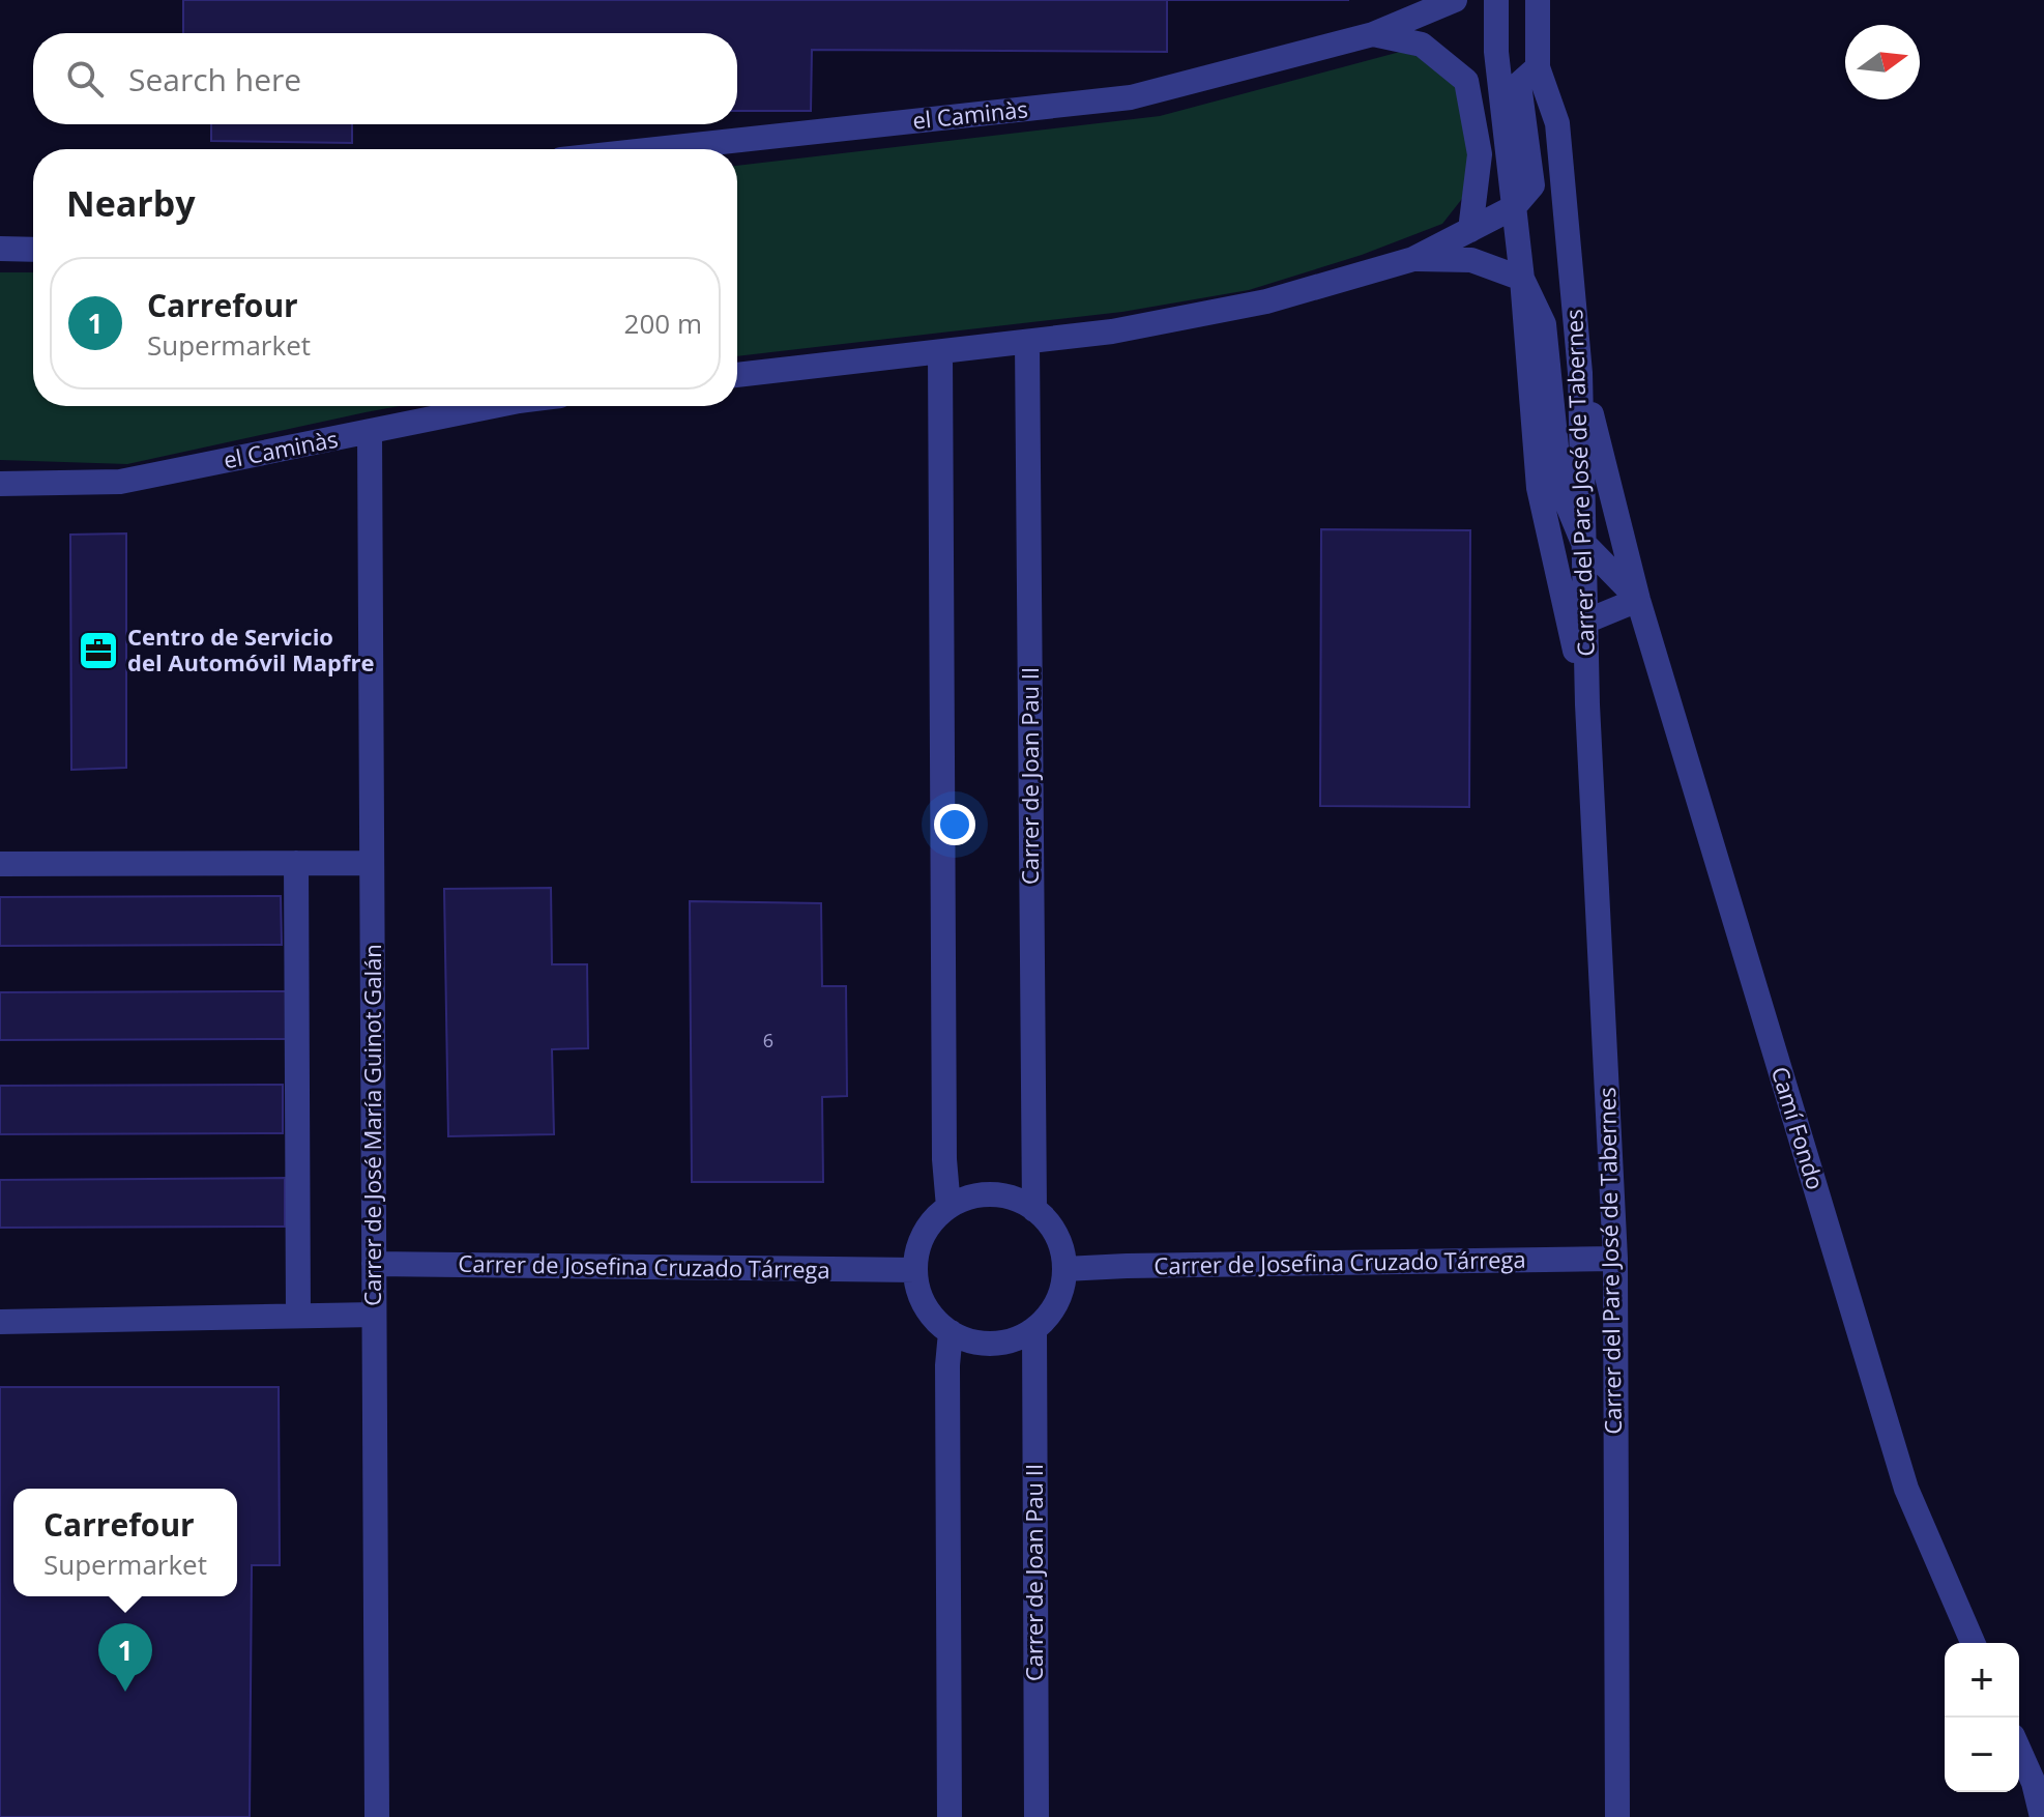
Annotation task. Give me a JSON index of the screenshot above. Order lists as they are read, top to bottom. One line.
{"streets":{"street":["el Caminàs","Carrer del Pare José de Tabernes","Carrer de Joan Pau II","Carrer de José María Guinot Galán","Camí Fondo","Carrer de Josefina Cruzado Tárrega"]},"crossings":[["el Caminàs","Carrer de José María Guinot Galán"],["Carrer del Pare José de Tabernes","Camí Fondo"],["Carrer del Pare José de Tabernes","Carrer de Josefina Cruzado Tárrega"],["Carrer de Joan Pau II","Carrer de Josefina Cruzado Tárrega"],["Carrer de José María Guinot Galán","Carrer de Josefina Cruzado Tárrega"]],"places":{"office":["Centro de Servicio del Automóvil Mapfre"]},"house_numbers":["6"],"north":"right","page":{"search":"Search here","heading":"Nearby","list":[{"mark":"1","name":"Carrefour","note":"Supermarket","value":"200 m"}],"popup":["Carrefour","Supermarket"],"pins":"1","map_buttons":["+","−"]}}
